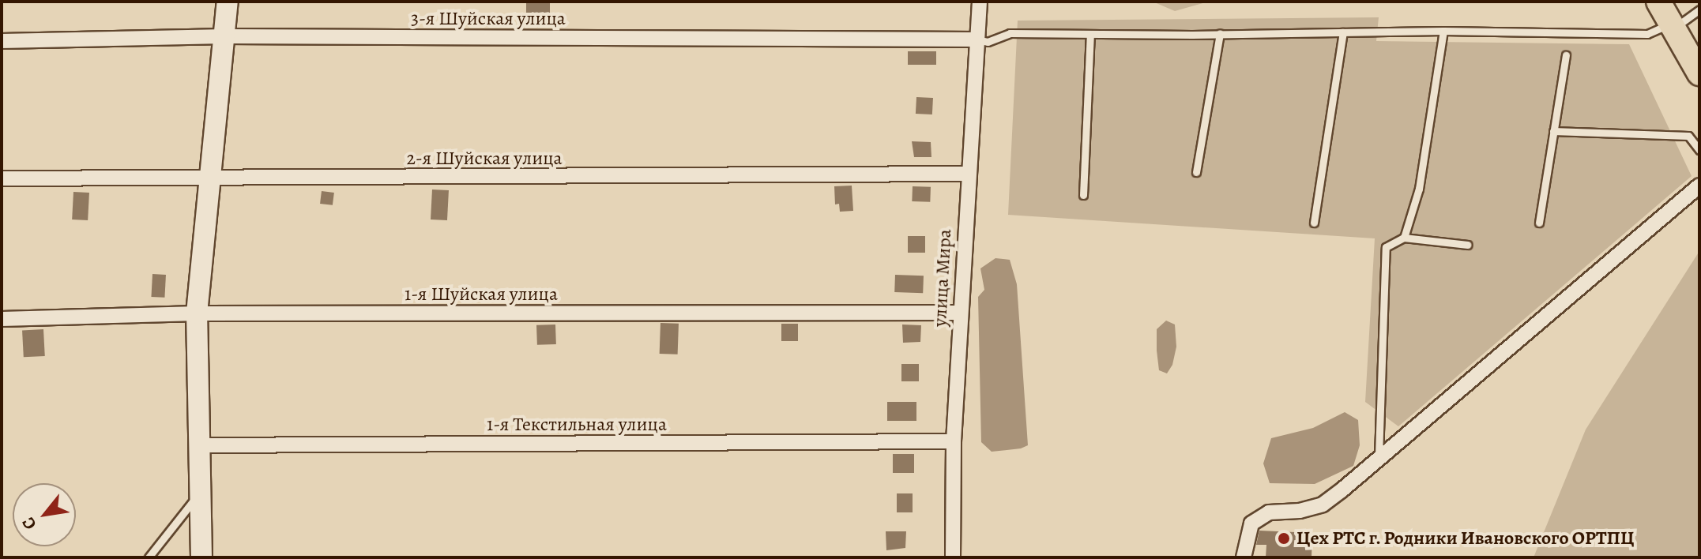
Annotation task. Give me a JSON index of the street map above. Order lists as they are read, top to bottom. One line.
{"streets":{"street":["3-я Шуйская улица","2-я Шуйская улица","улица Мира","1-я Шуйская улица","1-я Текстильная улица"]},"crossings":[["3-я Шуйская улица","улица Мира"],["2-я Шуйская улица","улица Мира"],["улица Мира","1-я Шуйская улица"],["улица Мира","1-я Текстильная улица"]],"places":["Цех РТС г. Родники Ивановского ОРТПЦ"],"north":"bottom left"}
